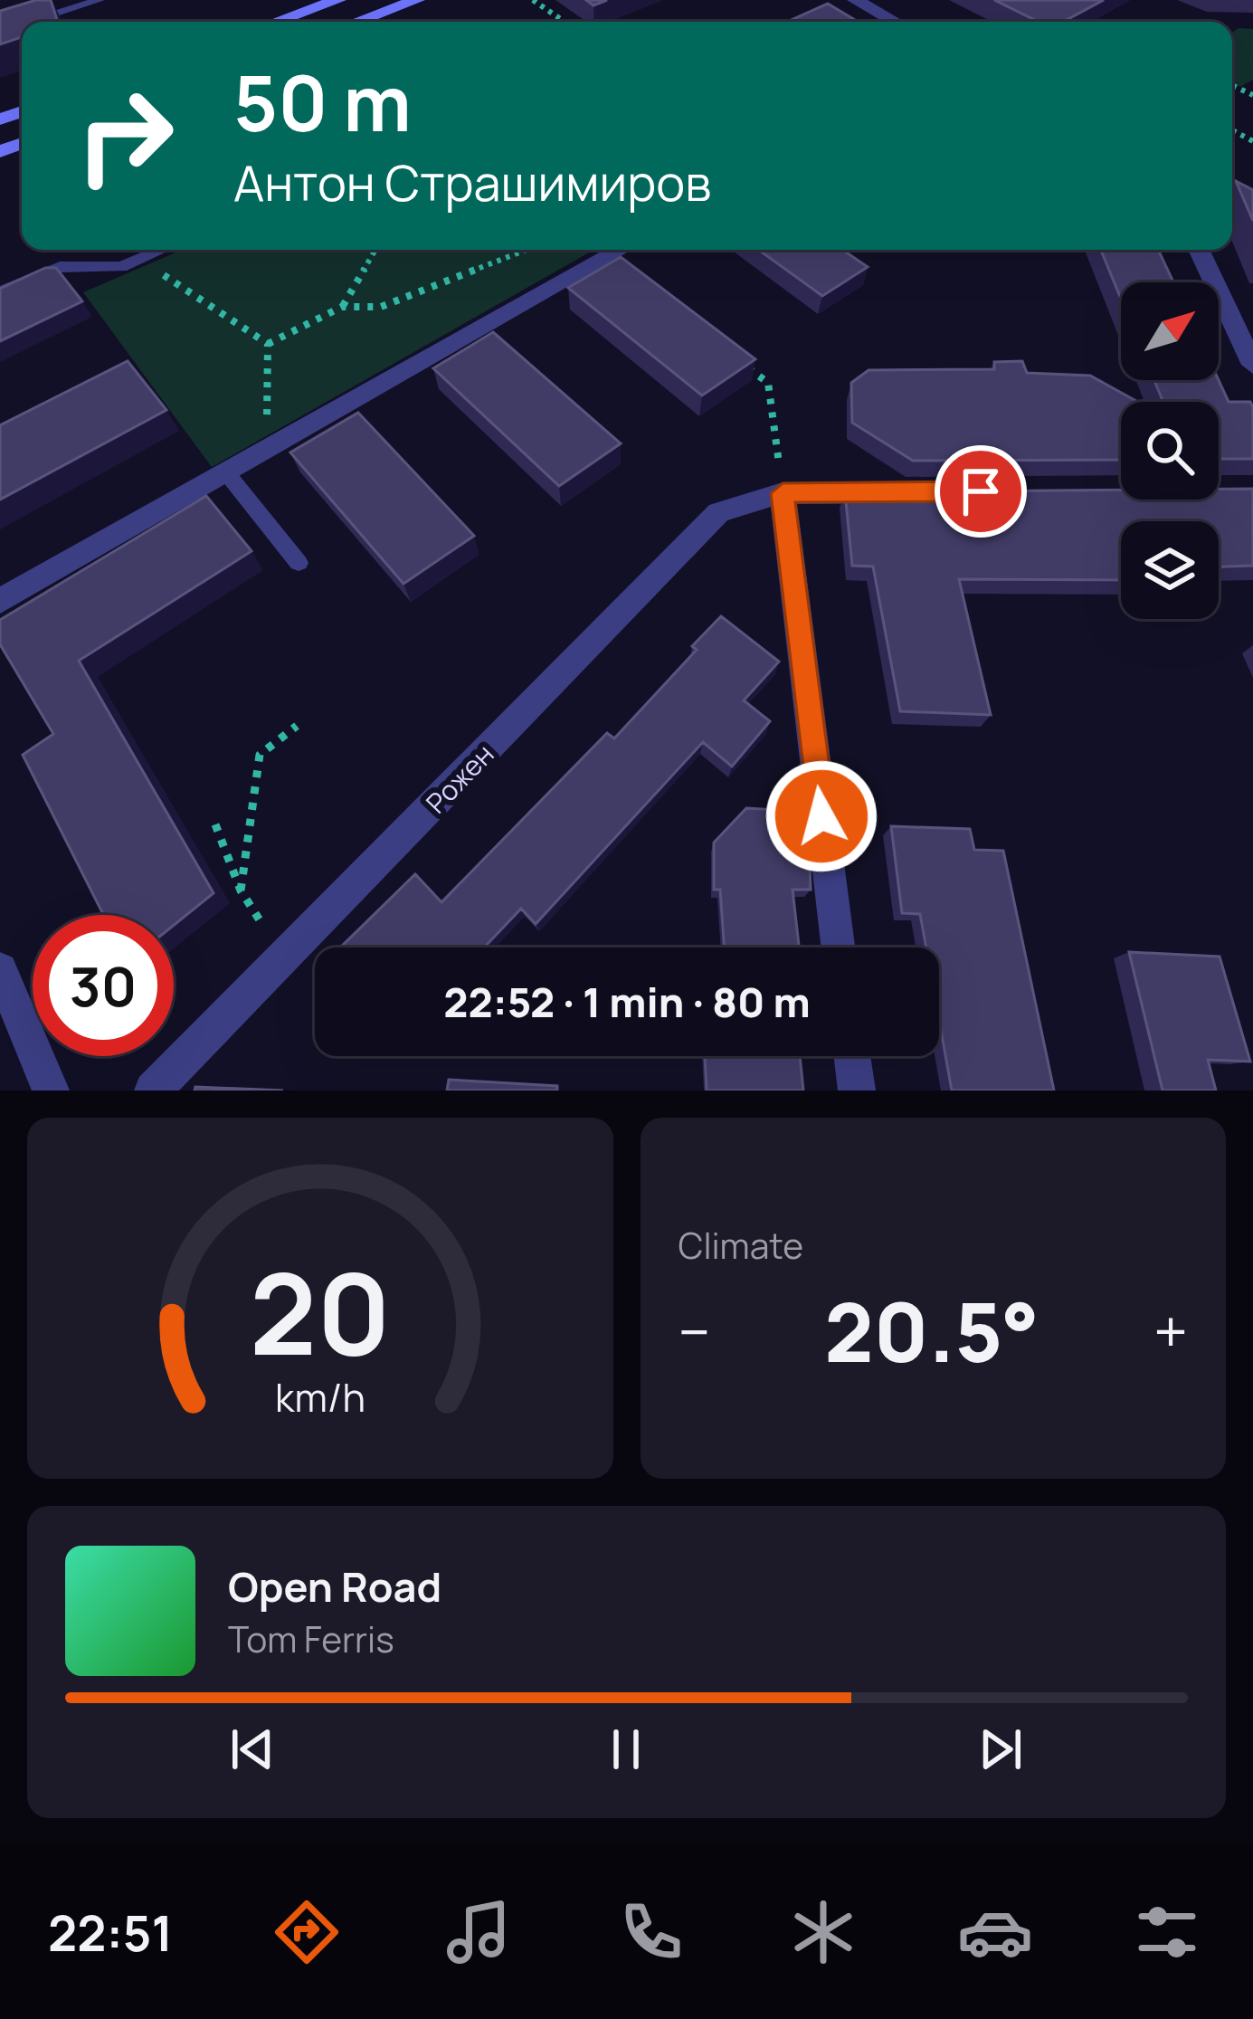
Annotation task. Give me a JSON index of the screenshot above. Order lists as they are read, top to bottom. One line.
{"streets":{"street":["Рожен"]},"north":"top right","page":{"turn":["50 m","Антон Страшимиров"],"limit":"30","trip":"22:52 · 1 min · 80 m","tile":"Climate","heat":["−","20.5°","+"],"song":["Open Road","Tom Ferris"],"tabs":"22:51","gauge":["20","km/h"]}}
